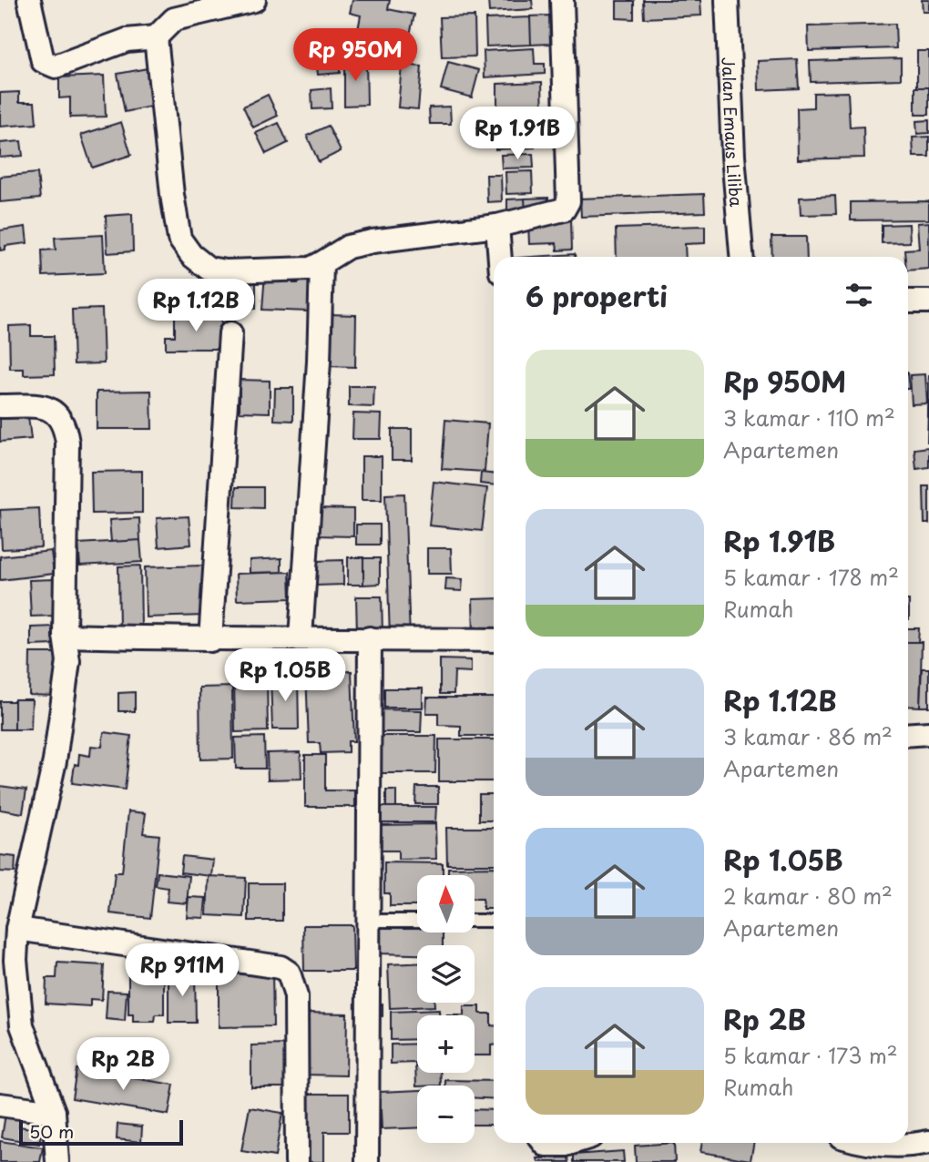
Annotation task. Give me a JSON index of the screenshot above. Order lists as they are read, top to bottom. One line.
{"streets":{"street":["Jalan Emaus Liliba"]},"scale_bar":"50 m","north":"top","page":{"price":["Rp 950M","Rp 1.91B","Rp 1.12B","Rp 1.05B","Rp 911M","Rp 2B"],"heading":"6 properti","list":[{"name":"Rp 950M","note":"3 kamar · 110 m² · Apartemen"},{"name":"Rp 1.91B","note":"5 kamar · 178 m² · Rumah"},{"name":"Rp 1.12B","note":"3 kamar · 86 m² · Apartemen"},{"name":"Rp 1.05B","note":"2 kamar · 80 m² · Apartemen"},{"name":"Rp 2B","note":"5 kamar · 173 m² · Rumah"}],"map_buttons":["+","−"],"scale":"50 m"}}
